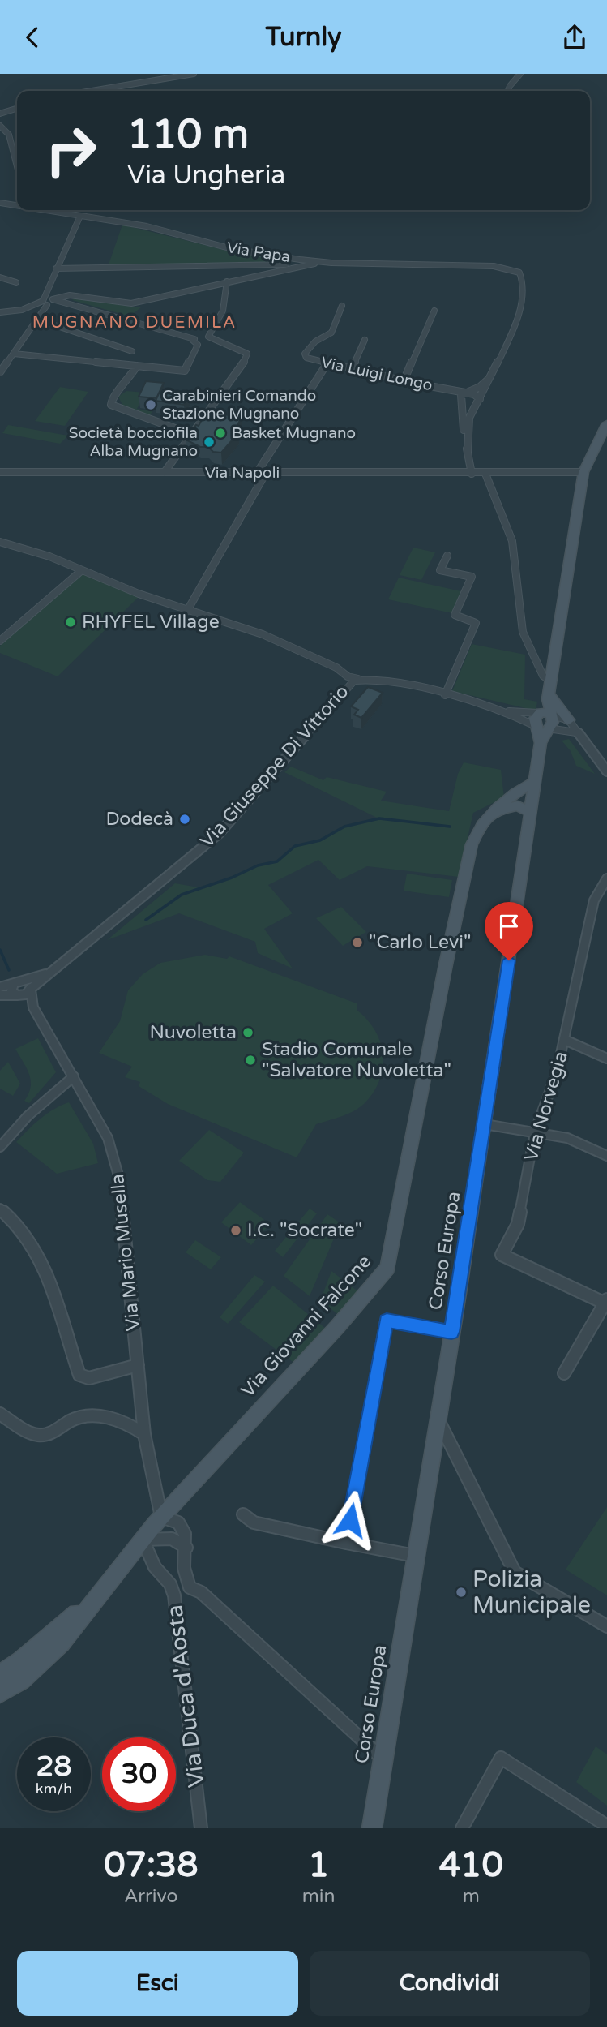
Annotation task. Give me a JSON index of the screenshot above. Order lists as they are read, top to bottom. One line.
{"streets":{"main road":["Corso Europa","Via Giovanni Falcone"],"street":["Via Papa","Via Luigi Longo","Via Napoli","Via Giuseppe Di Vittorio","Via Norvegia","Via Mario Musella","Via Duca d'Aosta"]},"crossings":[["Via Giuseppe Di Vittorio","Corso Europa"],["Via Giuseppe Di Vittorio","Via Mario Musella"],["Corso Europa","Via Giovanni Falcone"],["Via Mario Musella","Via Giovanni Falcone"],["Via Giovanni Falcone","Via Duca d'Aosta"]],"districts":["MUGNANO DUEMILA"],"places":["Carabinieri Comando Stazione Mugnano","Basket Mugnano","Società bocciofila Alba Mugnano","RHYFEL Village","Dodecà","\"Carlo Levi\"","Nuvoletta","Stadio Comunale \"Salvatore Nuvoletta\"","I.C. \"Socrate\"","Polizia Municipale"],"page":{"header":"Turnly","turn":["110 m","Via Ungheria"],"speed":"28 km/h","limit":"30","eta":["07:38","Arrivo","1","min","410","m"],"buttons":["Esci","Condividi"]}}
